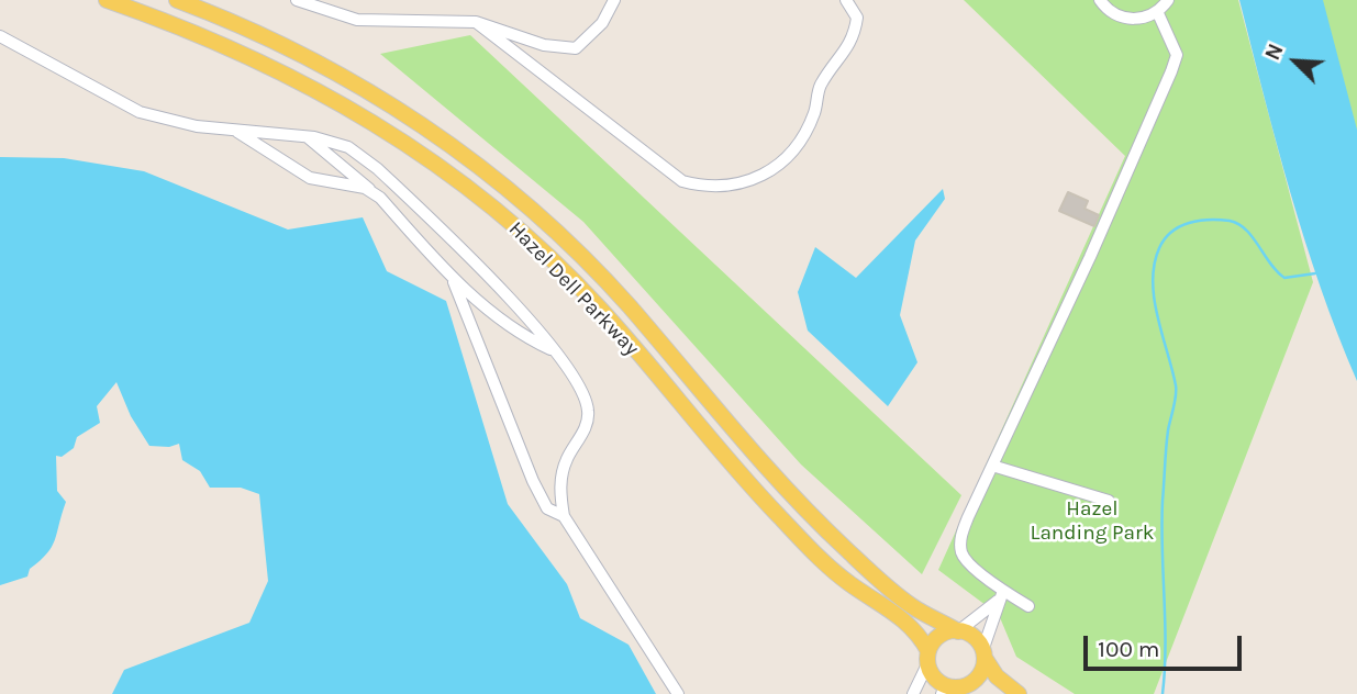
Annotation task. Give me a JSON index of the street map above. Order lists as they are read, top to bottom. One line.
{"streets":{"main road":["Hazel Dell Parkway"]},"parks":["Hazel Landing Park"],"scale_bar":"100 m","north":"top left"}
